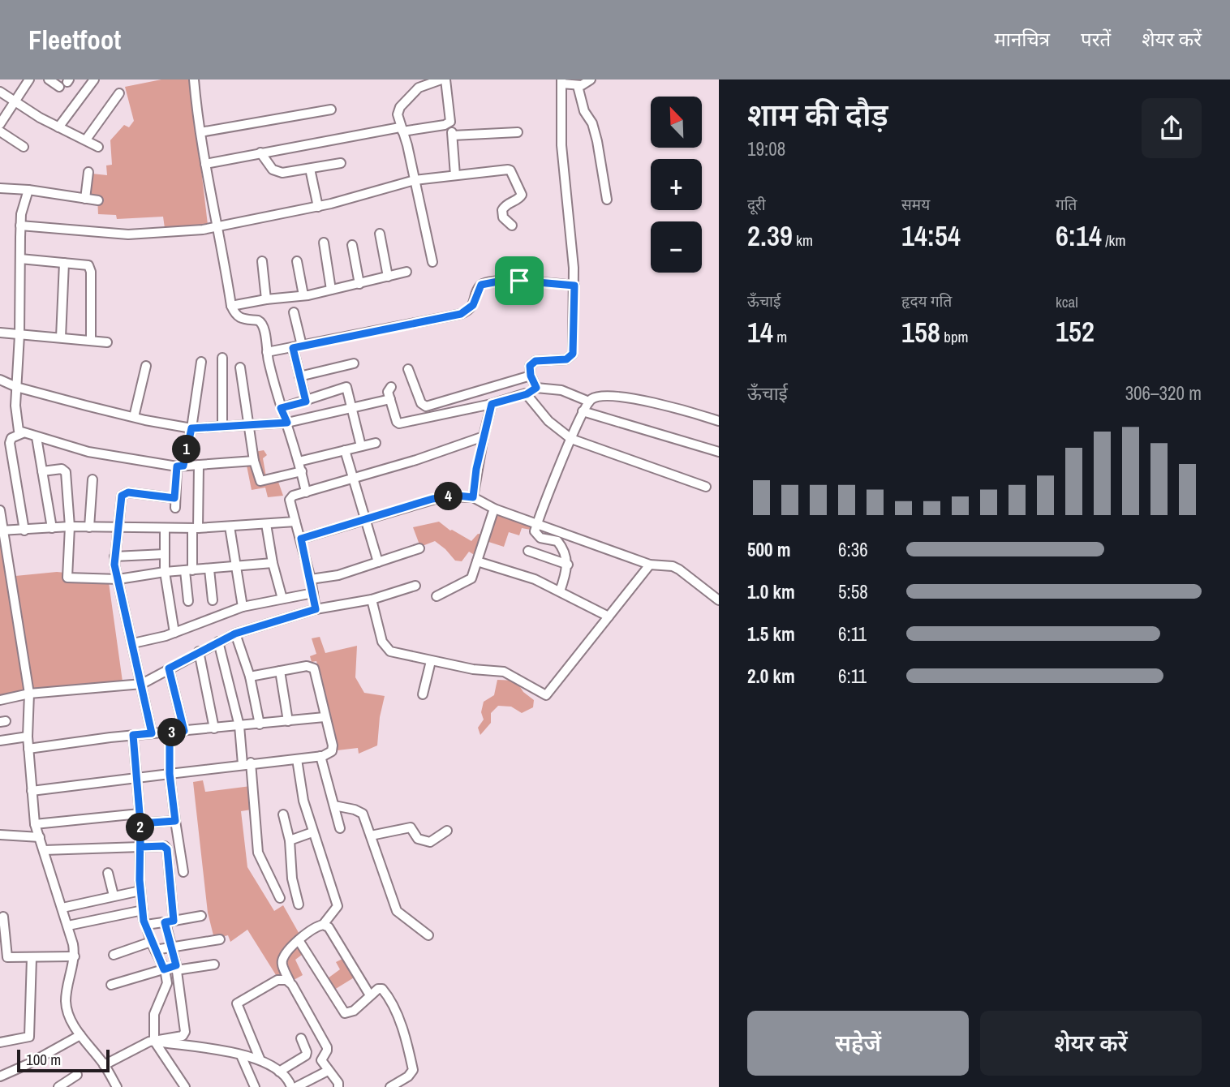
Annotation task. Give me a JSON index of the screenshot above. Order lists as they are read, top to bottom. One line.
{"scale_bar":"100 m","north":"top left","page":{"header":"Fleetfoot","nav":["मानचित्र","परतें","शेयर करें"],"heading":["शाम की दौड़","19:08"],"map_buttons":["+","−"],"stats":[["दूरी","2.39 km"],["समय","14:54"],["गति","6:14 /km"],["ऊँचाई","14 m"],["हृदय गति","158 bpm"],["kcal","152"]],"chart":["ऊँचाई","306–320 m"],"pins":["1","4","3","2"],"list":[{"name":"500 m","note":"6:36"},{"name":"1.0 km","note":"5:58"},{"name":"1.5 km","note":"6:11"},{"name":"2.0 km","note":"6:11"}],"buttons":["सहेजें","शेयर करें"],"scale":"100 m"}}
